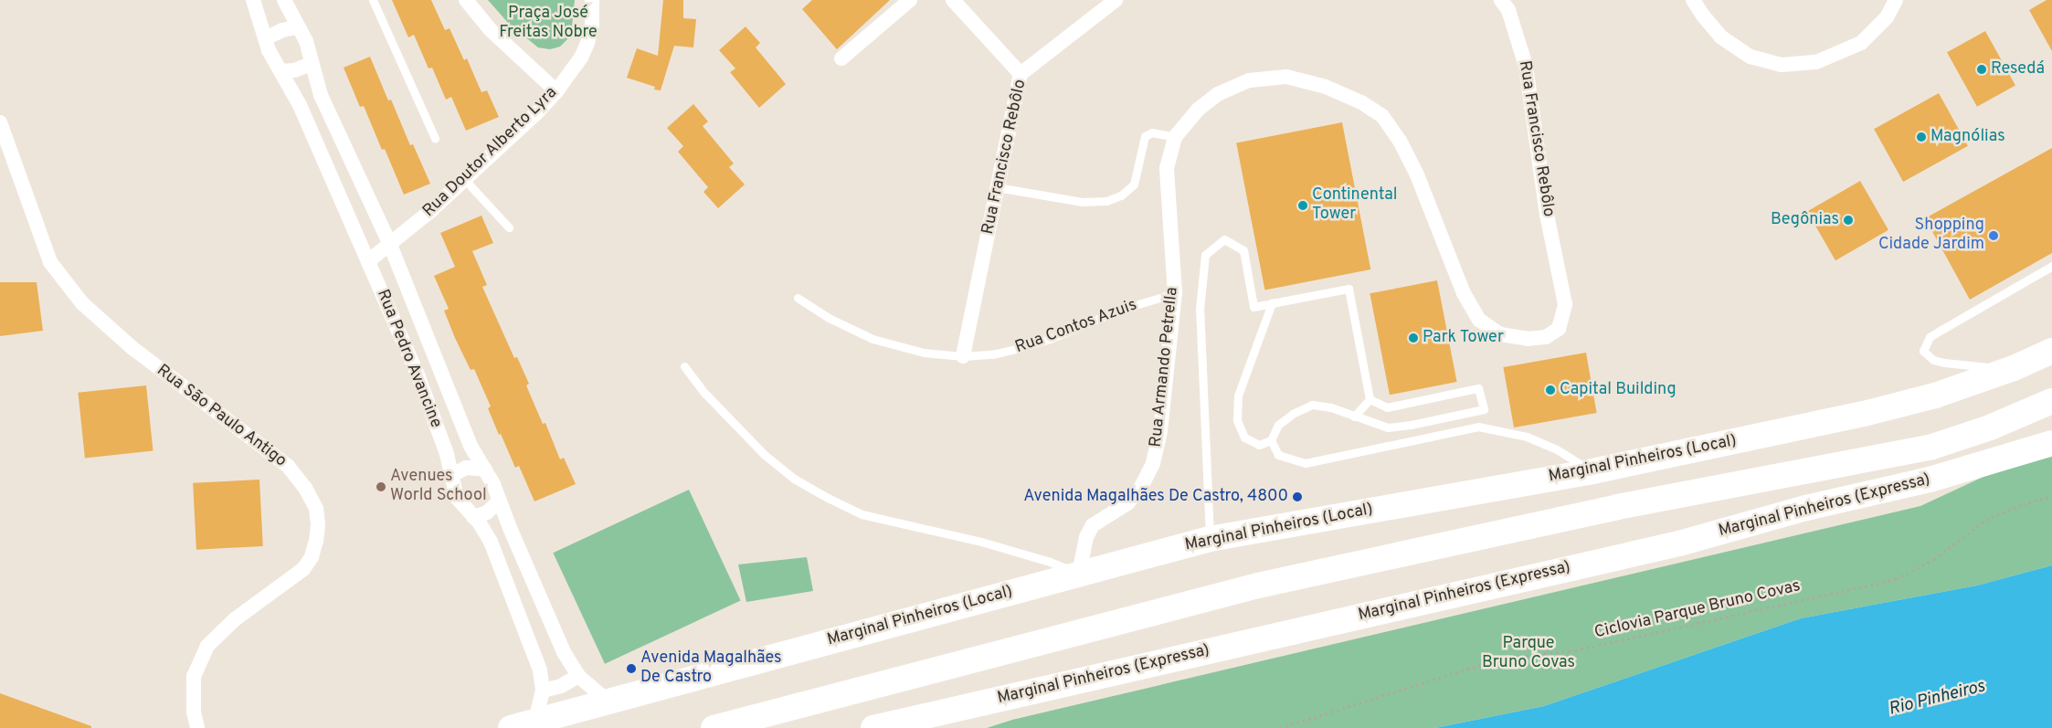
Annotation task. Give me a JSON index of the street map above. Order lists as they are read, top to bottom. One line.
{"streets":{"highway":["Marginal Pinheiros (Local)","Marginal Pinheiros (Expressa)"],"street":["Rua Francisco Rebôlo","Rua Doutor Alberto Lyra","Rua Pedro Avancine","Rua Armando Petrella","Rua São Paulo Antigo"],"lane":["Rua Contos Azuis"],"path":["Ciclovia Parque Bruno Covas"]},"crossings":[["Rua Francisco Rebôlo","Rua Contos Azuis"],["Rua Francisco Rebôlo","Rua Armando Petrella"],["Rua Doutor Alberto Lyra","Rua Pedro Avancine"],["Rua Contos Azuis","Rua Armando Petrella"],["Rua Pedro Avancine","Marginal Pinheiros (Local)"],["Rua Armando Petrella","Marginal Pinheiros (Local)"]],"water":["Rio Pinheiros"],"parks":["Praça José Freitas Nobre","Parque Bruno Covas"],"places":["Resedá","Magnólias","Continental Tower","Begônias","Shopping Cidade Jardim","Park Tower","Capital Building","Avenues World School","Avenida Magalhães De Castro, 4800","Avenida Magalhães De Castro"]}
